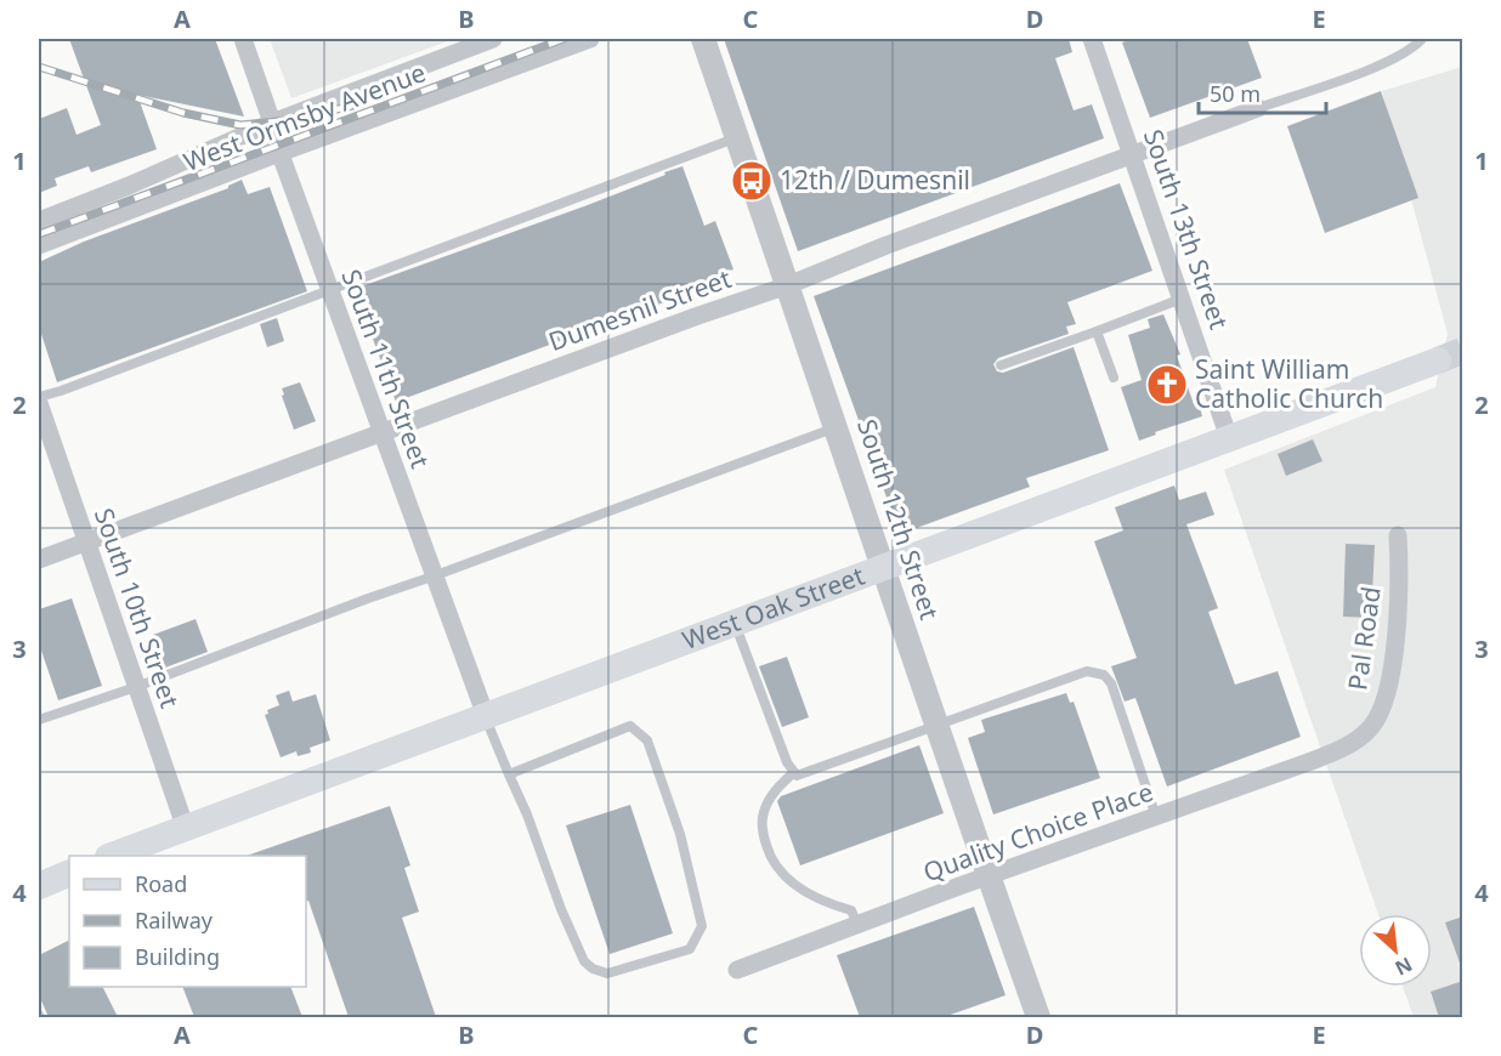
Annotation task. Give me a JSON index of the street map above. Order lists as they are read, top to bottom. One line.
{"streets":{"main road":["West Oak Street"],"street":["West Ormsby Avenue","South 13th Street","Dumesnil Street","South 11th Street","South 12th Street","South 10th Street","Pal Road","Quality Choice Place"]},"crossings":[["West Ormsby Avenue","South 11th Street"],["South 13th Street","Dumesnil Street"],["South 13th Street","West Oak Street"],["Dumesnil Street","South 11th Street"],["Dumesnil Street","South 12th Street"],["Dumesnil Street","South 10th Street"],["South 11th Street","West Oak Street"],["South 12th Street","West Oak Street"],["South 12th Street","Quality Choice Place"],["South 10th Street","West Oak Street"],["Pal Road","Quality Choice Place"]],"places":{"bus stop":["12th / Dumesnil"],"church":["Saint William Catholic Church"]},"legend":["Road","Railway","Building"],"scale_bar":"50 m","north":"bottom right","grid":{"columns":["A","B","C","D","E"],"rows":["1","2","3","4"]}}
